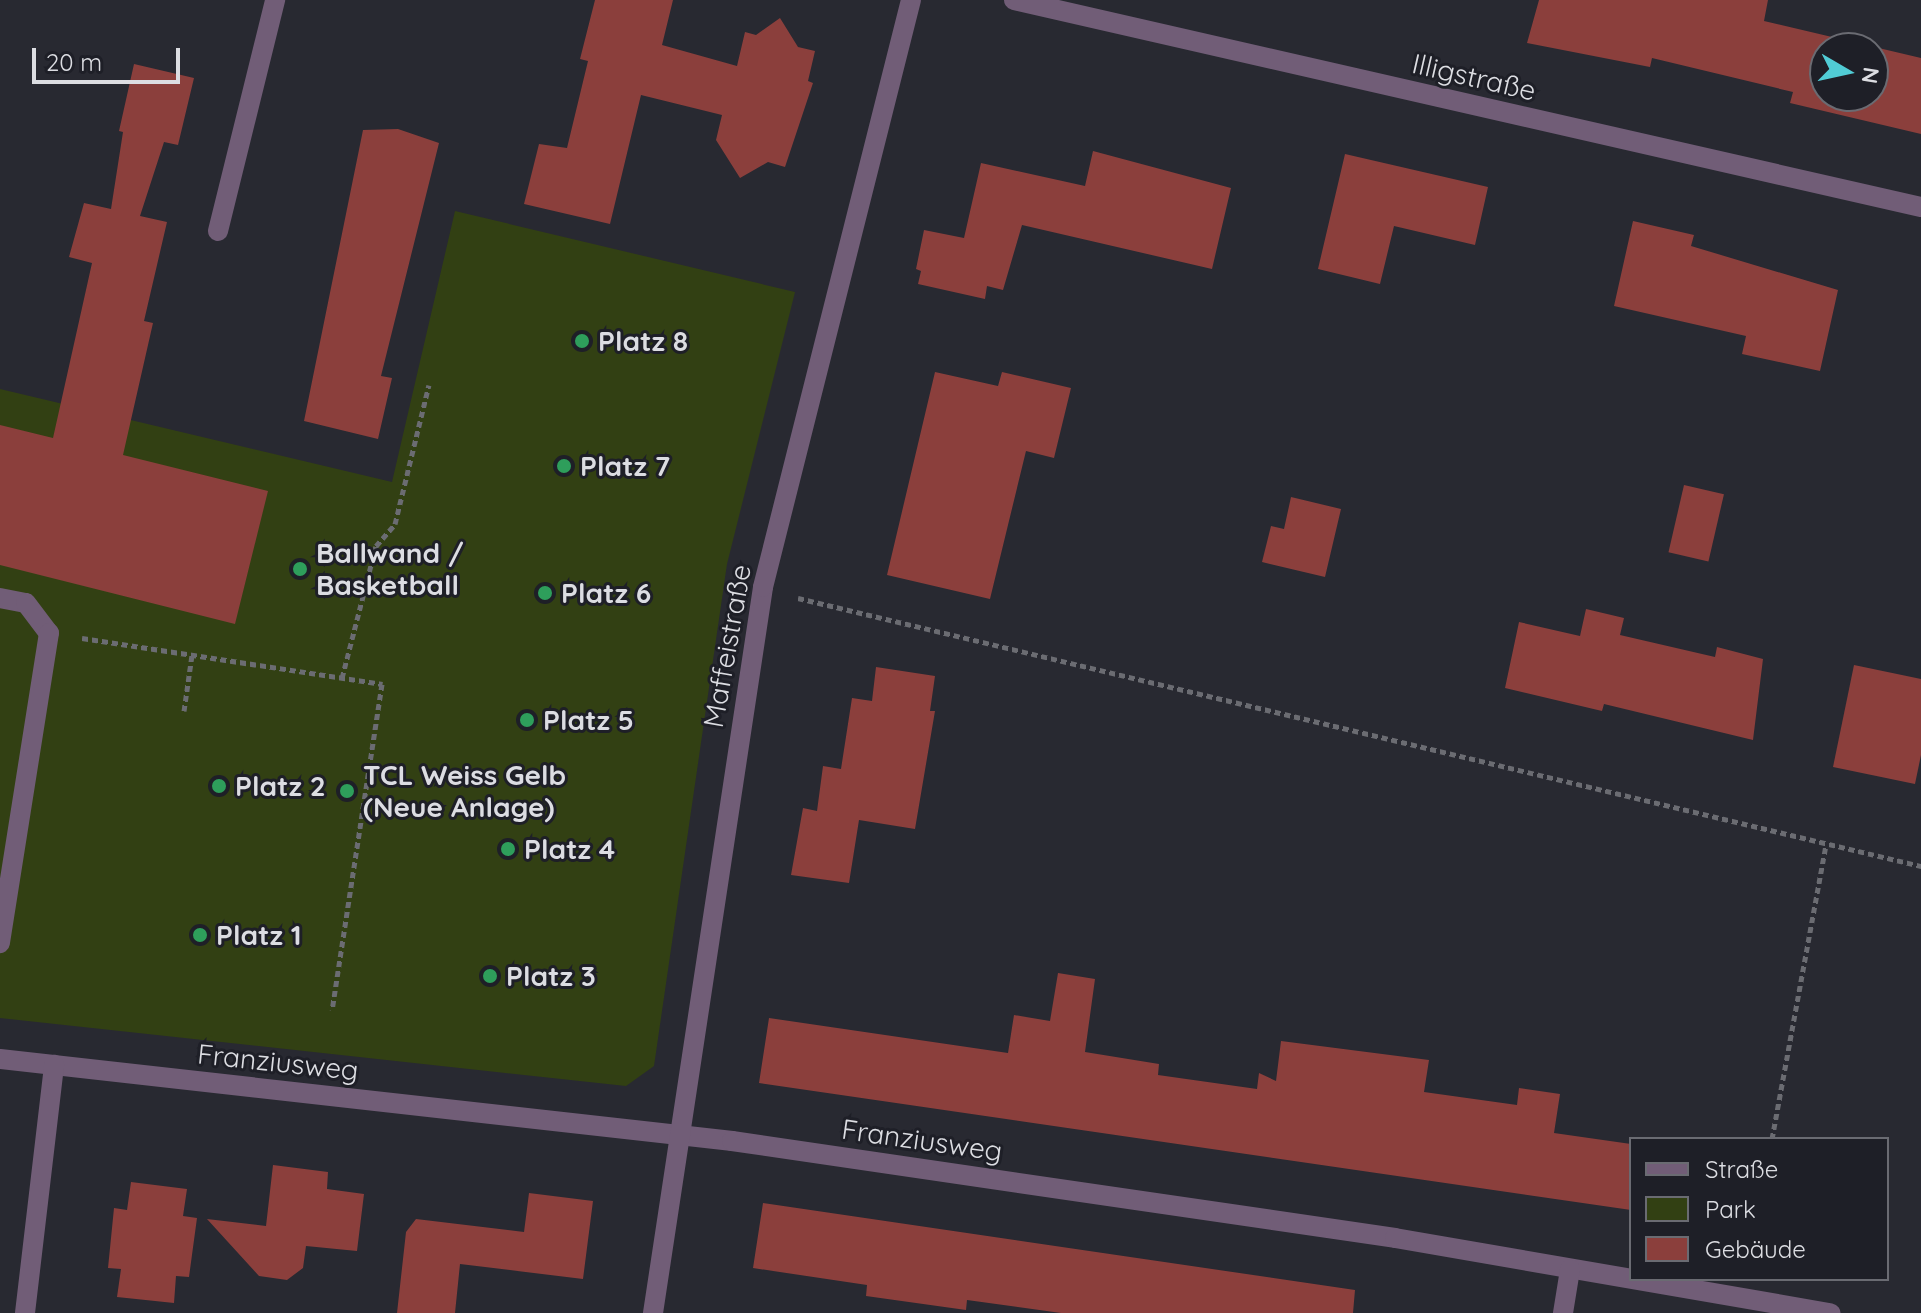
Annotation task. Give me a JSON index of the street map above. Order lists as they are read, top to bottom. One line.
{"streets":{"street":["Illigstraße","Maffeistraße","Franziusweg"]},"crossings":[["Maffeistraße","Franziusweg"]],"places":["Platz 8","Platz 7","Ballwand / Basketball","Platz 6","Platz 5","Platz 2","TCL Weiss Gelb (Neue Anlage)","Platz 4","Platz 1","Platz 3"],"legend":["Straße","Park","Gebäude"],"scale_bar":"20 m","north":"right"}
